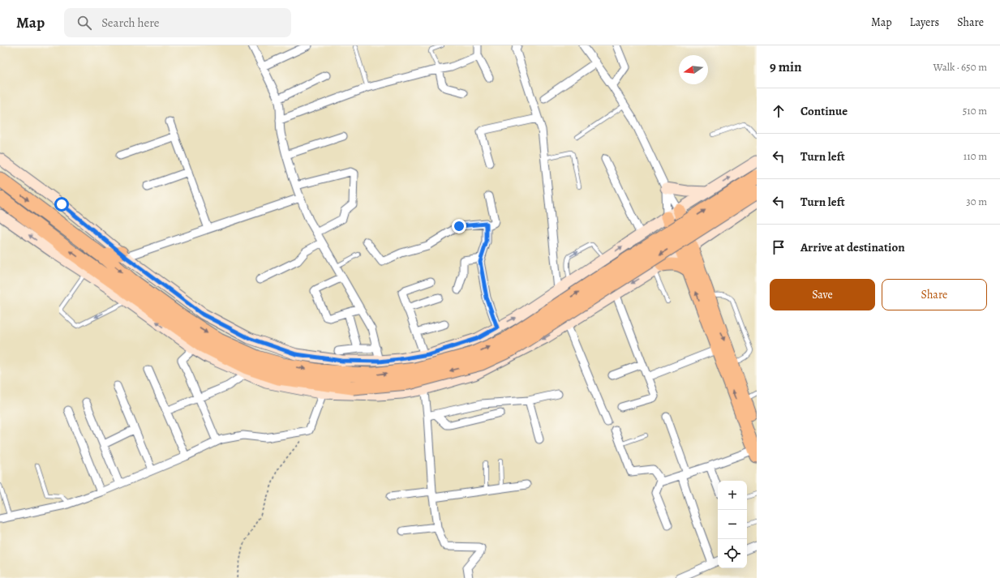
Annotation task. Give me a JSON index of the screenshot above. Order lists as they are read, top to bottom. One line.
{"north":"left","page":{"header":"Map","search":"Search here","nav":["Map","Layers","Share"],"heading":["9 min","Walk · 650 m"],"list":[["Continue","510 m"],["Turn left","110 m"],["Turn left","30 m"],"Arrive at destination"],"buttons":["Save","Share"],"map_buttons":["+","−"]}}
